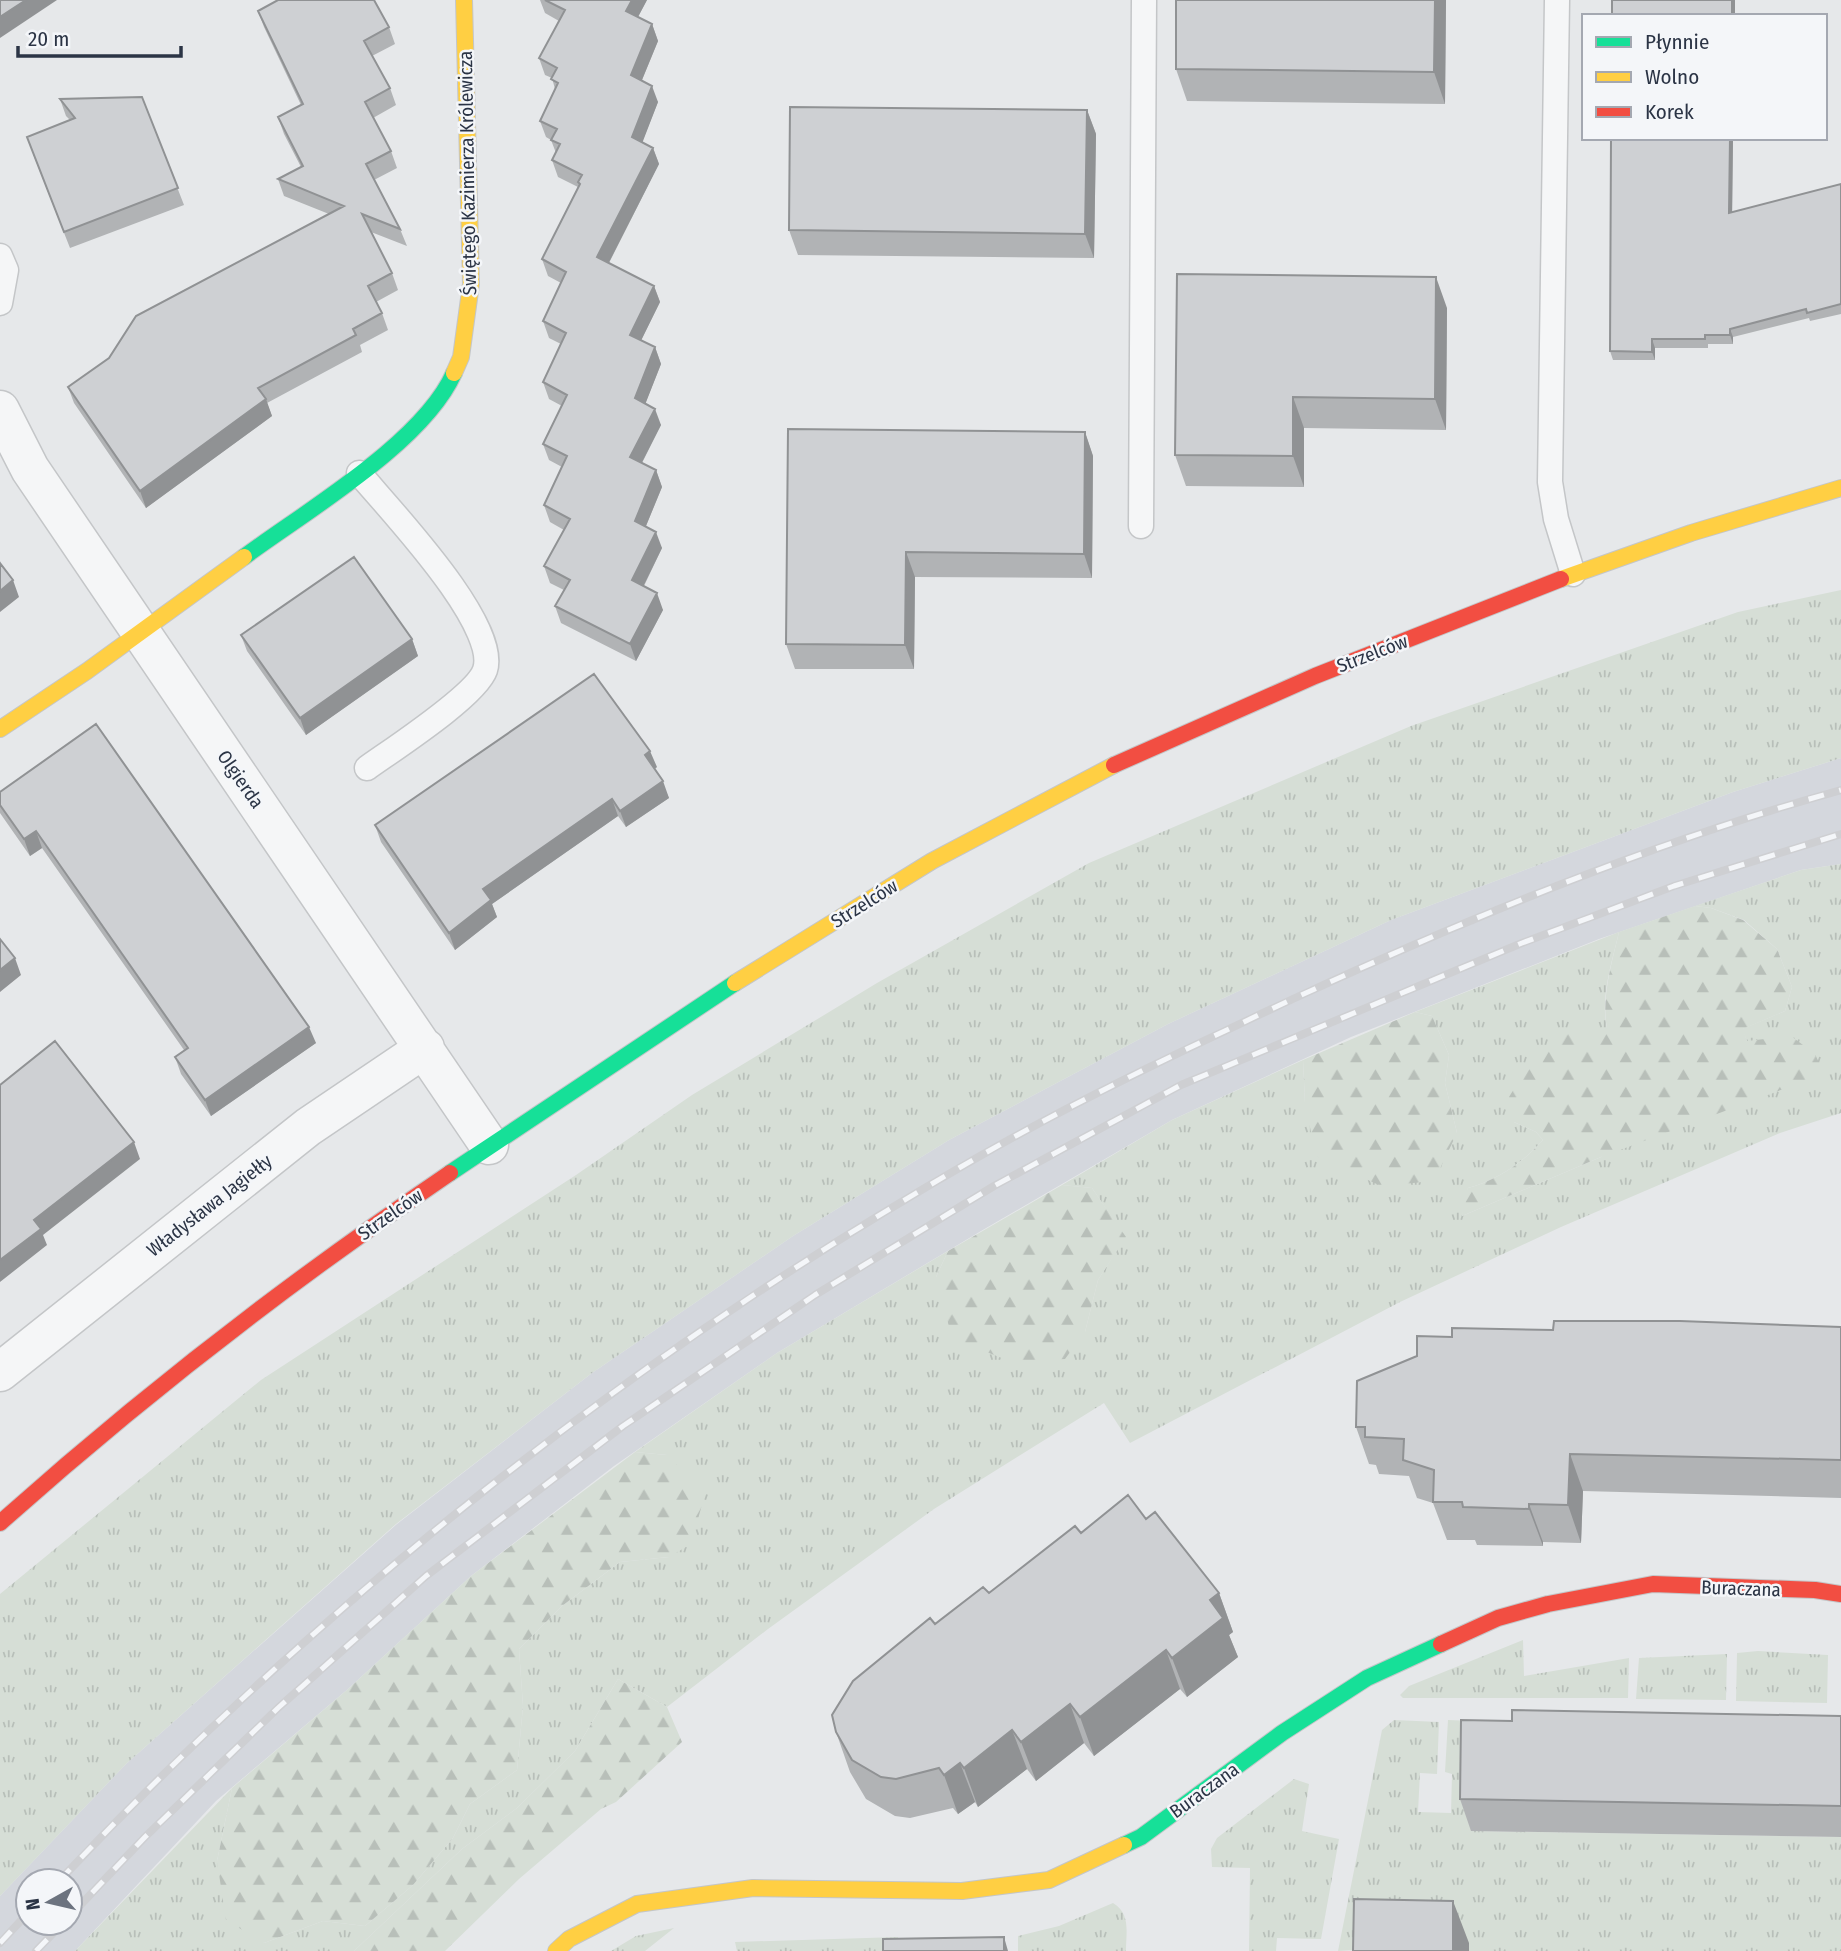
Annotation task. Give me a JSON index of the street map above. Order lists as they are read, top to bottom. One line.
{"streets":{"street":["Świętego Kazimierza Królewicza","Strzelców","Olgierda","Władysława Jagiełły","Buraczana"]},"crossings":[["Świętego Kazimierza Królewicza","Olgierda"],["Strzelców","Olgierda"],["Olgierda","Władysława Jagiełły"]],"legend":["Płynnie","Wolno","Korek"],"scale_bar":"20 m","north":"left"}
